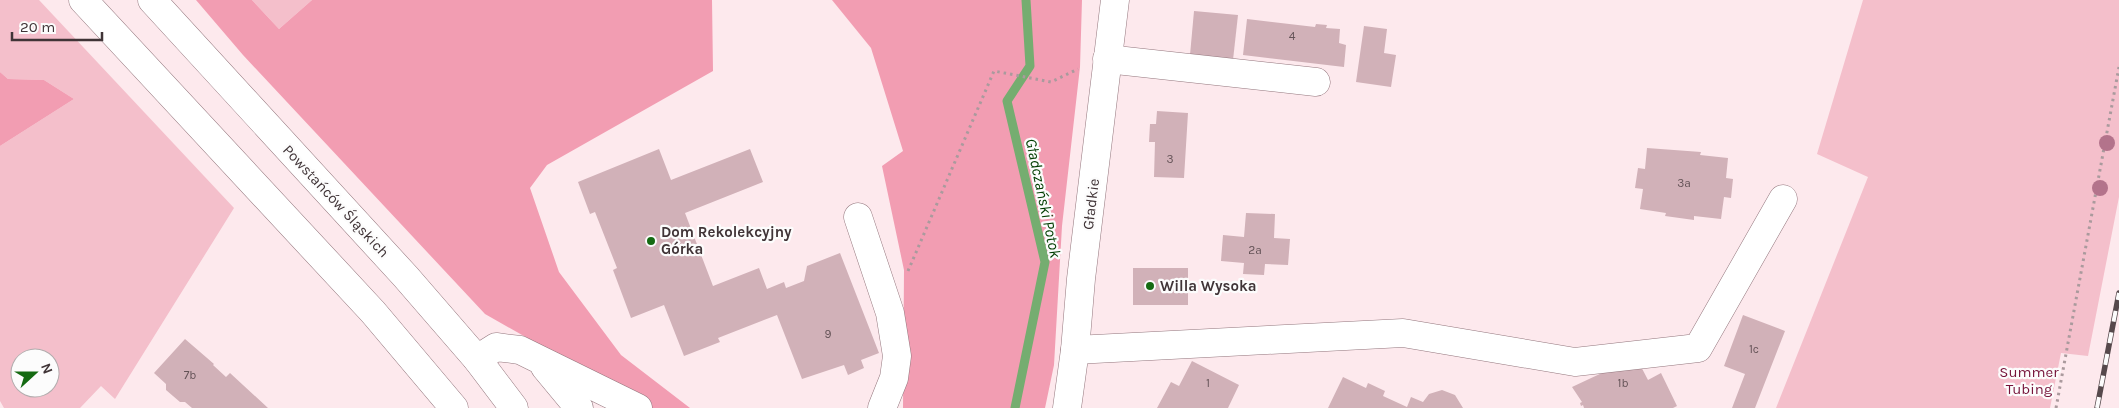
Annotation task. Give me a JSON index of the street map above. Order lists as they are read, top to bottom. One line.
{"streets":{"street":["Powstańców Śląskich","Gładkie"]},"water":["Gładczański Potok"],"parks":["Summer Tubing"],"places":["Dom Rekolekcyjny Górka","Willa Wysoka"],"house_numbers":["4","3","3a","2a","9","1c","7b","1","1b"],"scale_bar":"20 m","north":"right"}
